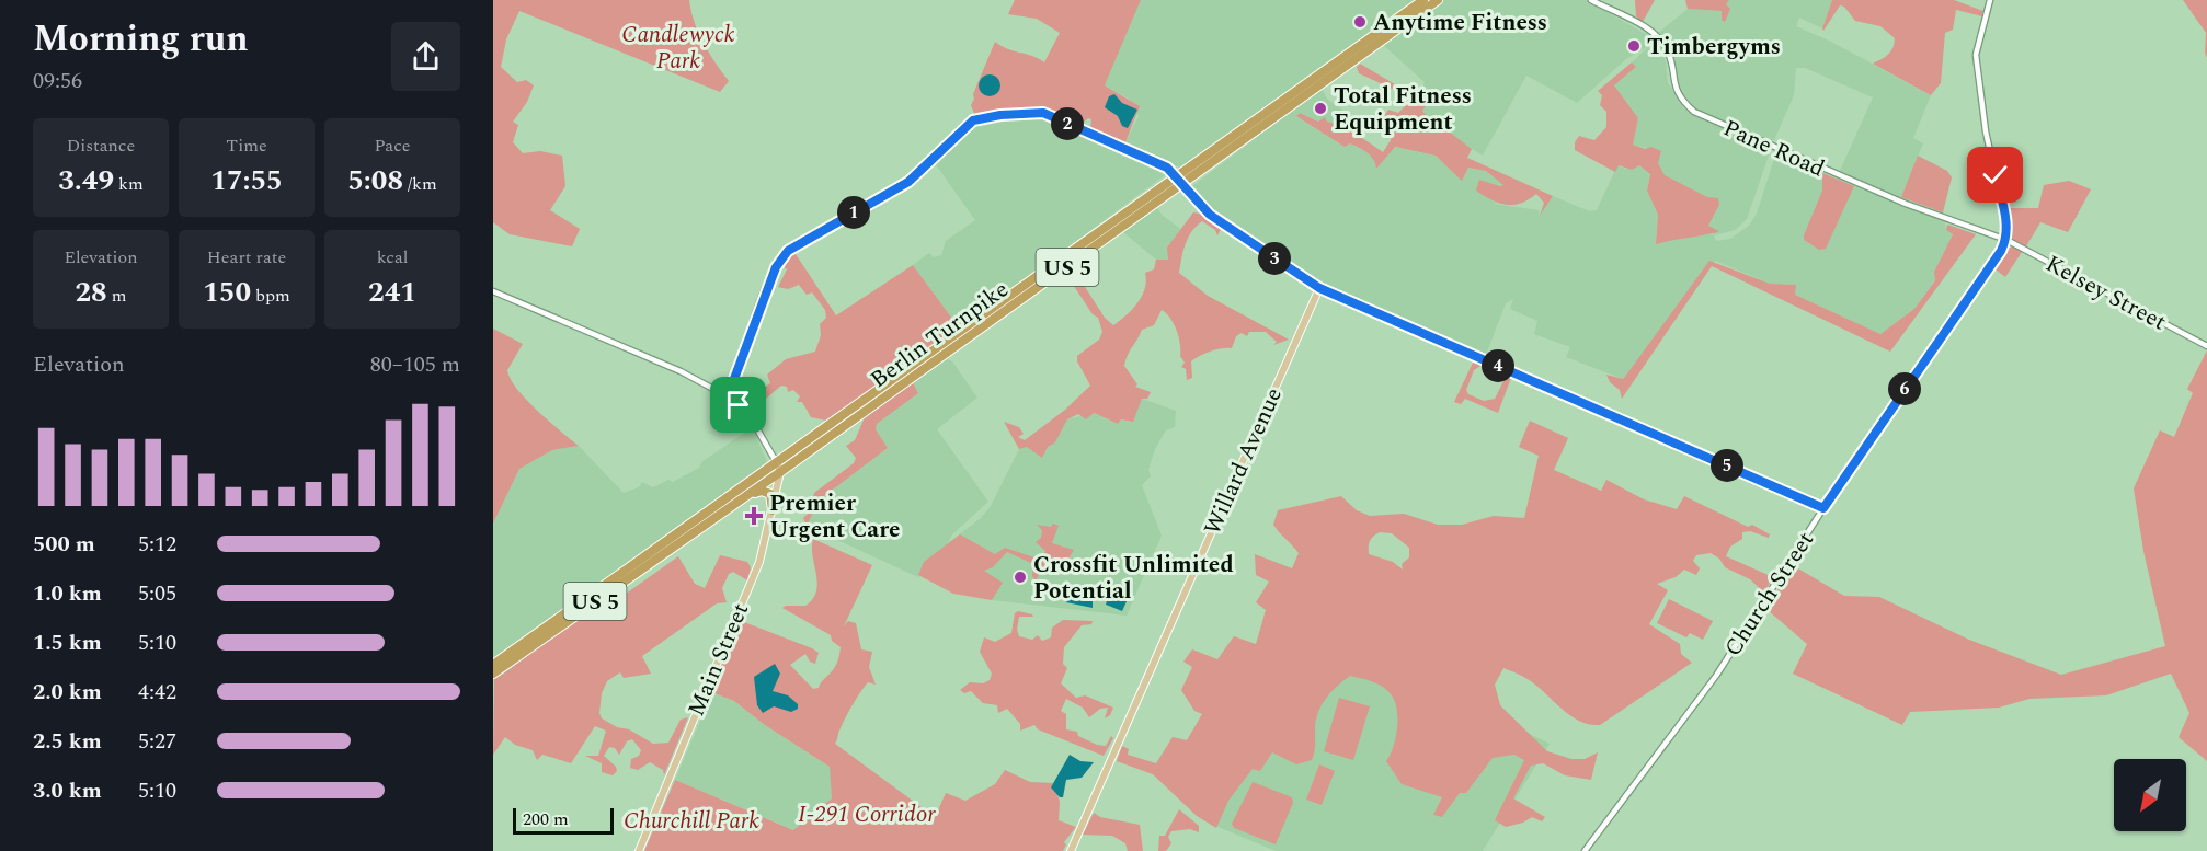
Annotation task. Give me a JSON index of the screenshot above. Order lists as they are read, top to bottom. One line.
{"streets":{"highway":["US 5","Berlin Turnpike"],"main road":["Willard Avenue","Main Street"],"street":["Pane Road","Kelsey Street","Church Street"]},"crossings":[["Pane Road","Kelsey Street"],["Pane Road","Church Street"],["Kelsey Street","Church Street"],["Berlin Turnpike","Main Street"]],"parks":["Candlewyck Park","I-291 Corridor","Churchill Park"],"places":{"other":["Anytime Fitness","Timbergyms","Total Fitness Equipment","Crossfit Unlimited Potential"],"health":["Premier Urgent Care"]},"scale_bar":"200 m","north":"bottom left","page":{"heading":["Morning run","09:56"],"pins":["2","1","3","4","6","5"],"stats":[["Distance","3.49 km"],["Time","17:55"],["Pace","5:08 /km"],["Elevation","28 m"],["Heart rate","150 bpm"],["kcal","241"]],"chart":["Elevation","80–105 m"],"list":[{"name":"500 m","note":"5:12"},{"name":"1.0 km","note":"5:05"},{"name":"1.5 km","note":"5:10"},{"name":"2.0 km","note":"4:42"},{"name":"2.5 km","note":"5:27"},{"name":"3.0 km","note":"5:10"}],"scale":"200 m"}}
